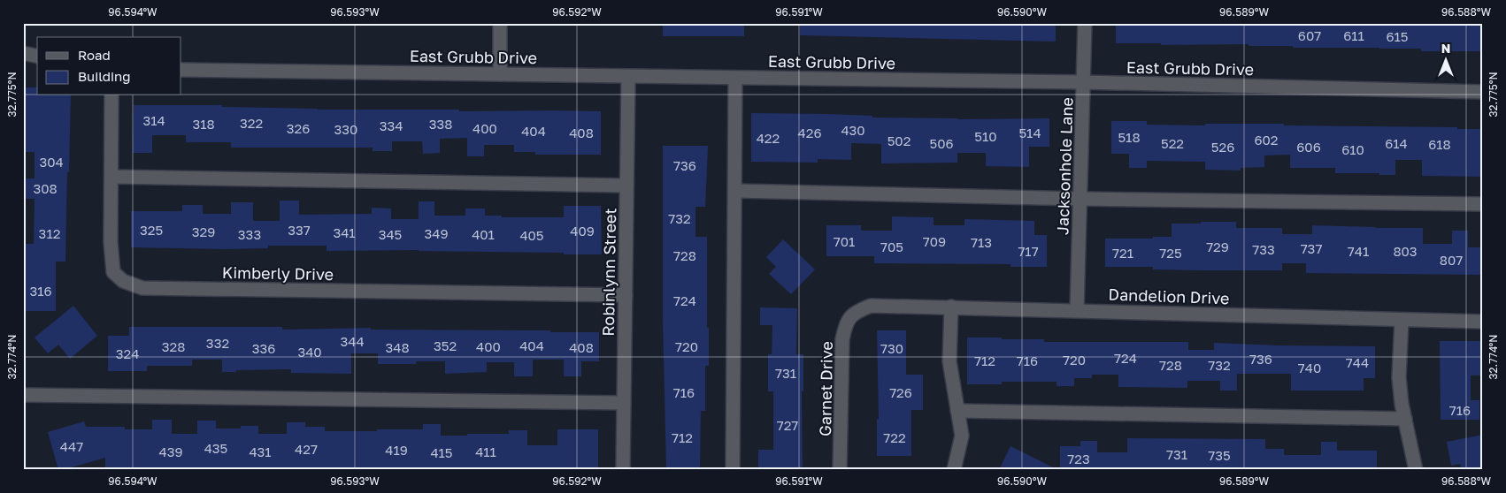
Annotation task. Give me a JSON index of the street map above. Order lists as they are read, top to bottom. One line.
{"streets":{"street":["East Grubb Drive","Jacksonhole Lane","Robinlynn Street","Kimberly Drive","Dandelion Drive","Garnet Drive"]},"crossings":[["East Grubb Drive","Jacksonhole Lane"],["East Grubb Drive","Robinlynn Street"],["Jacksonhole Lane","Dandelion Drive"],["Robinlynn Street","Kimberly Drive"],["Dandelion Drive","Garnet Drive"]],"house_numbers":["607","611","615","314","322","318","338","334","326","400","330","430","404","408","426","514","510","518","422","602","502","506","522","614","618","526","606","610","304","736","308","732","325","337","409","329","341","312","349","333","345","401","405","701","709","713","705","729","737","733","717","741","803","721","725","728","807","316","724","344","332","352","404","328","400","720","348","408","336","730","340","324","724","736","720","712","716","744","728","732","740","731","716","726","716","727","712","722","447","435","427","419","439","431","411","415","731","735","723"],"legend":["Road","Building"],"north":"top","coordinates":["96.594°W","96.593°W","96.592°W","96.591°W","96.590°W","96.589°W","96.588°W","32.775°N","32.774°N"]}
